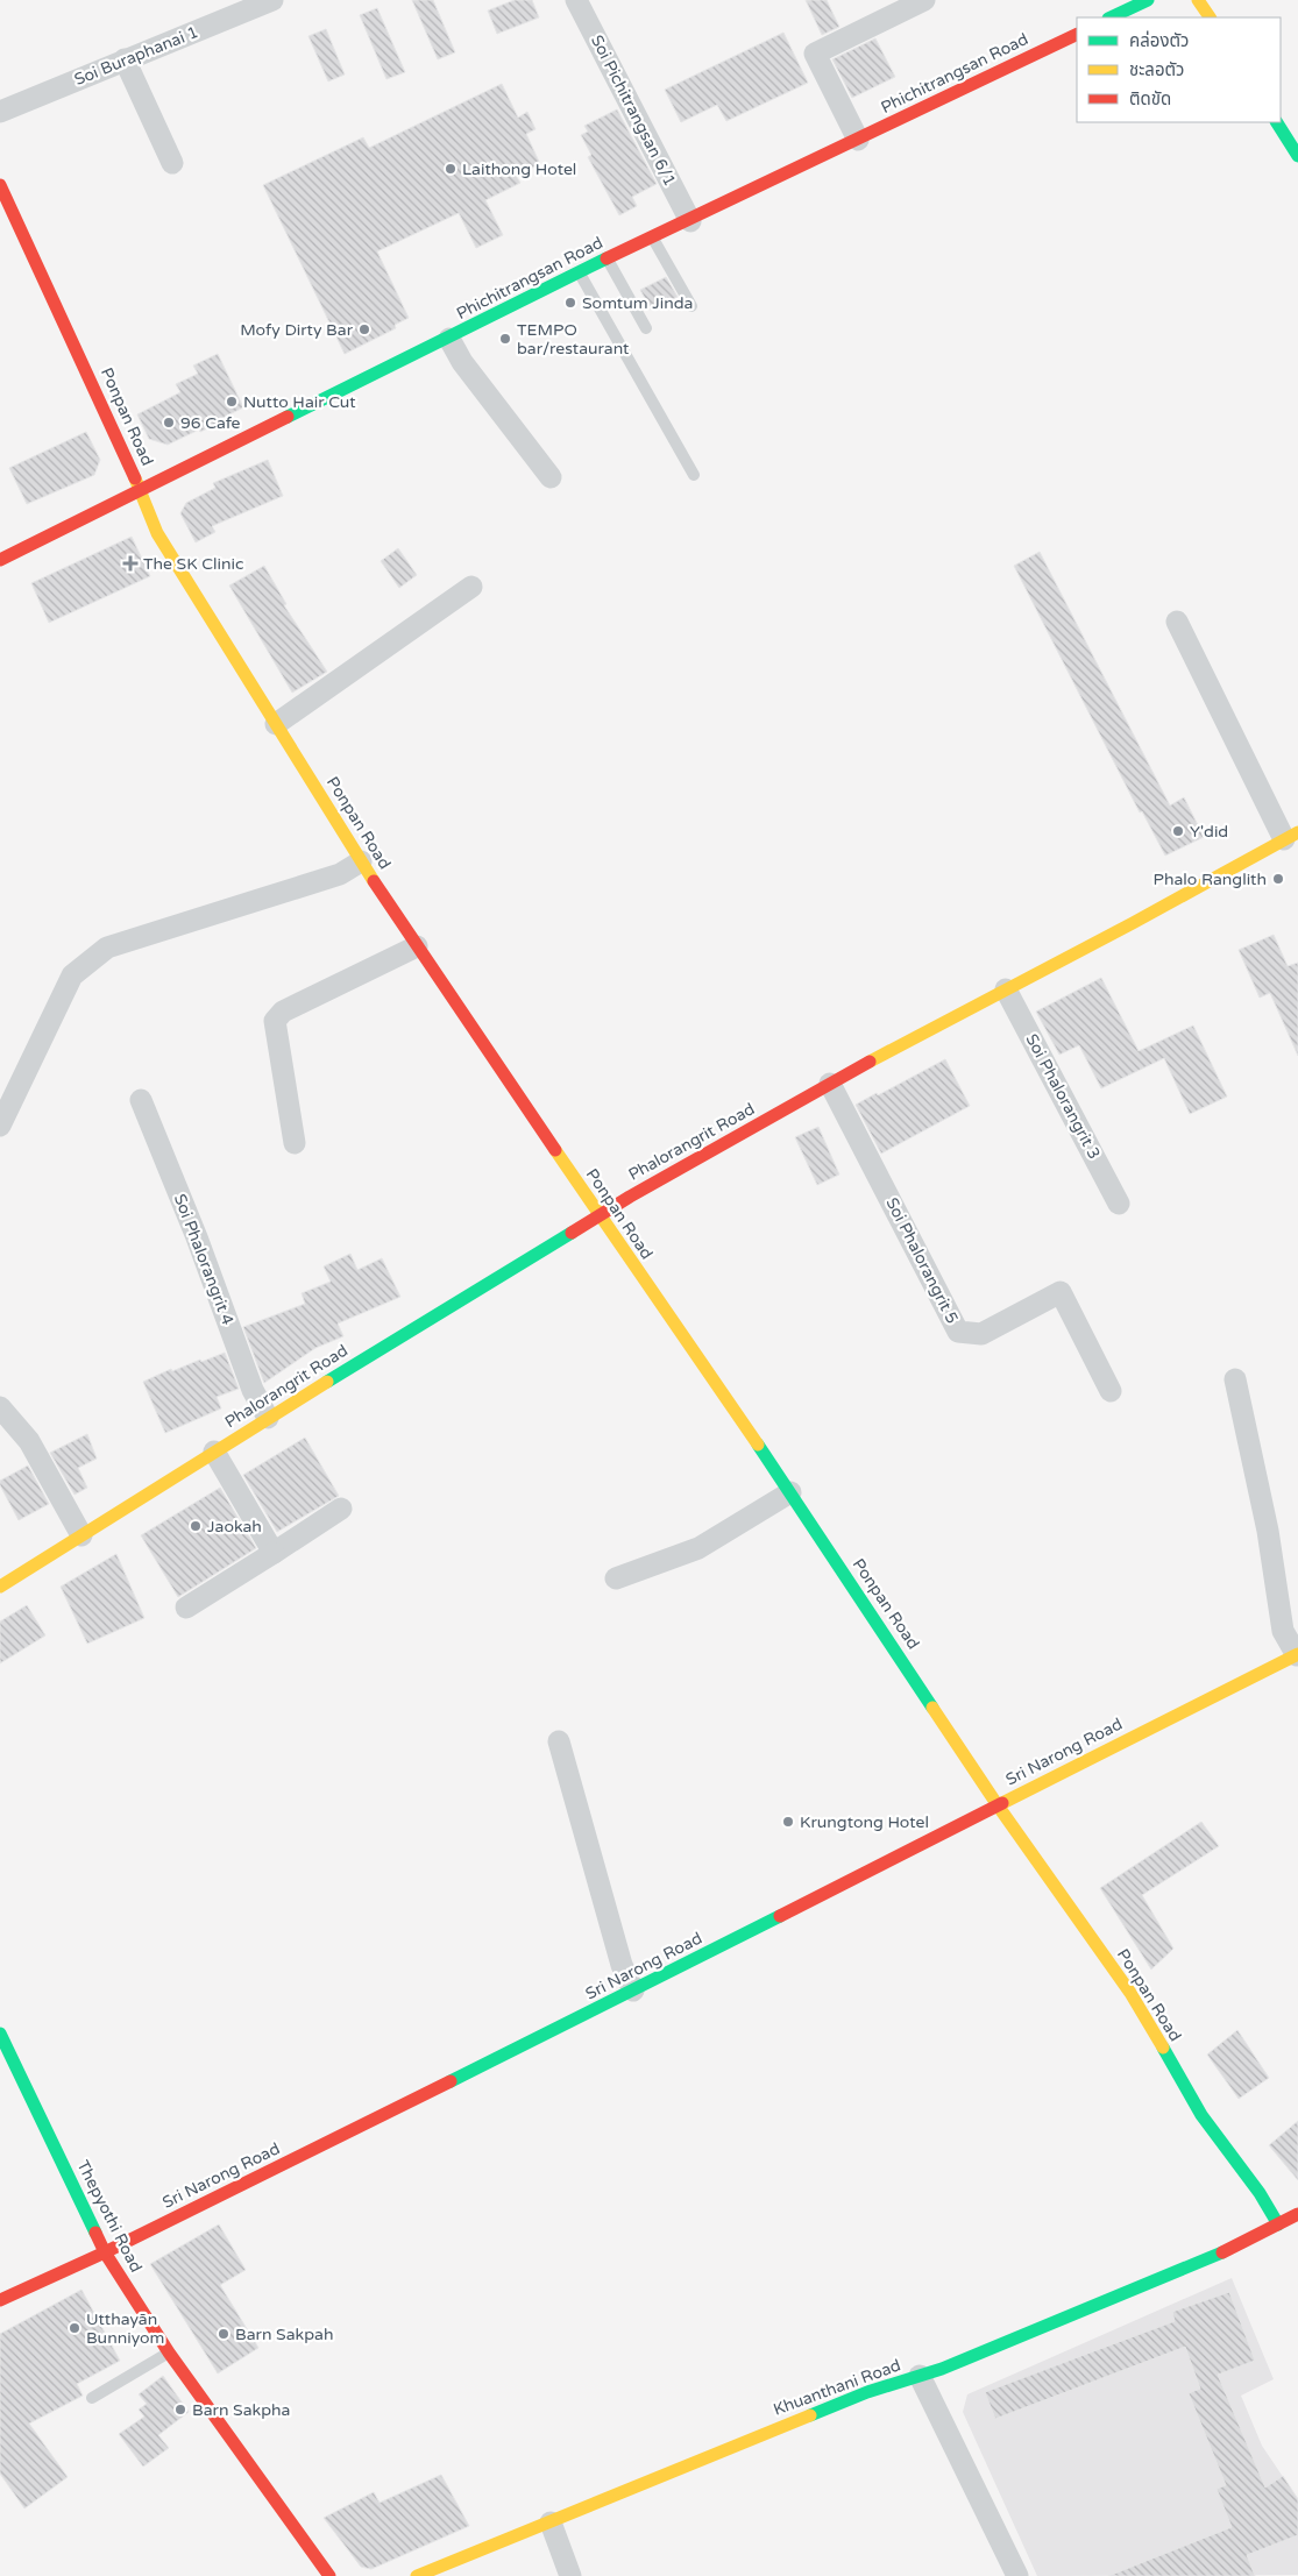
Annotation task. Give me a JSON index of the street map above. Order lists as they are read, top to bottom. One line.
{"streets":{"street":["Soi Buraphanai 1","Phichitrangsan Road","Soi Pichitrangsan 6/1","Ponpan Road","Soi Phalorangrit 3","Phalorangrit Road","Soi Phalorangrit 4","Soi Phalorangrit 5","Sri Narong Road","Thepyothi Road","Khuanthani Road"]},"crossings":[["Phichitrangsan Road","Soi Pichitrangsan 6/1"],["Phichitrangsan Road","Ponpan Road"],["Ponpan Road","Phalorangrit Road"],["Ponpan Road","Sri Narong Road"],["Ponpan Road","Khuanthani Road"],["Soi Phalorangrit 3","Phalorangrit Road"],["Phalorangrit Road","Soi Phalorangrit 4"],["Phalorangrit Road","Soi Phalorangrit 5"],["Sri Narong Road","Thepyothi Road"]],"places":{"other":["Laithong Hotel","Somtum Jinda","Mofy Dirty Bar","TEMPO bar/restaurant","Nutto Hair Cut","96 Cafe","Y'did","Phalo Ranglith","Jaokah","Krungtong Hotel","Utthayān Bunniyom","Barn Sakpah","Barn Sakpha"],"health":["The SK Clinic"]},"legend":["คล่องตัว","ชะลอตัว","ติดขัด"]}
